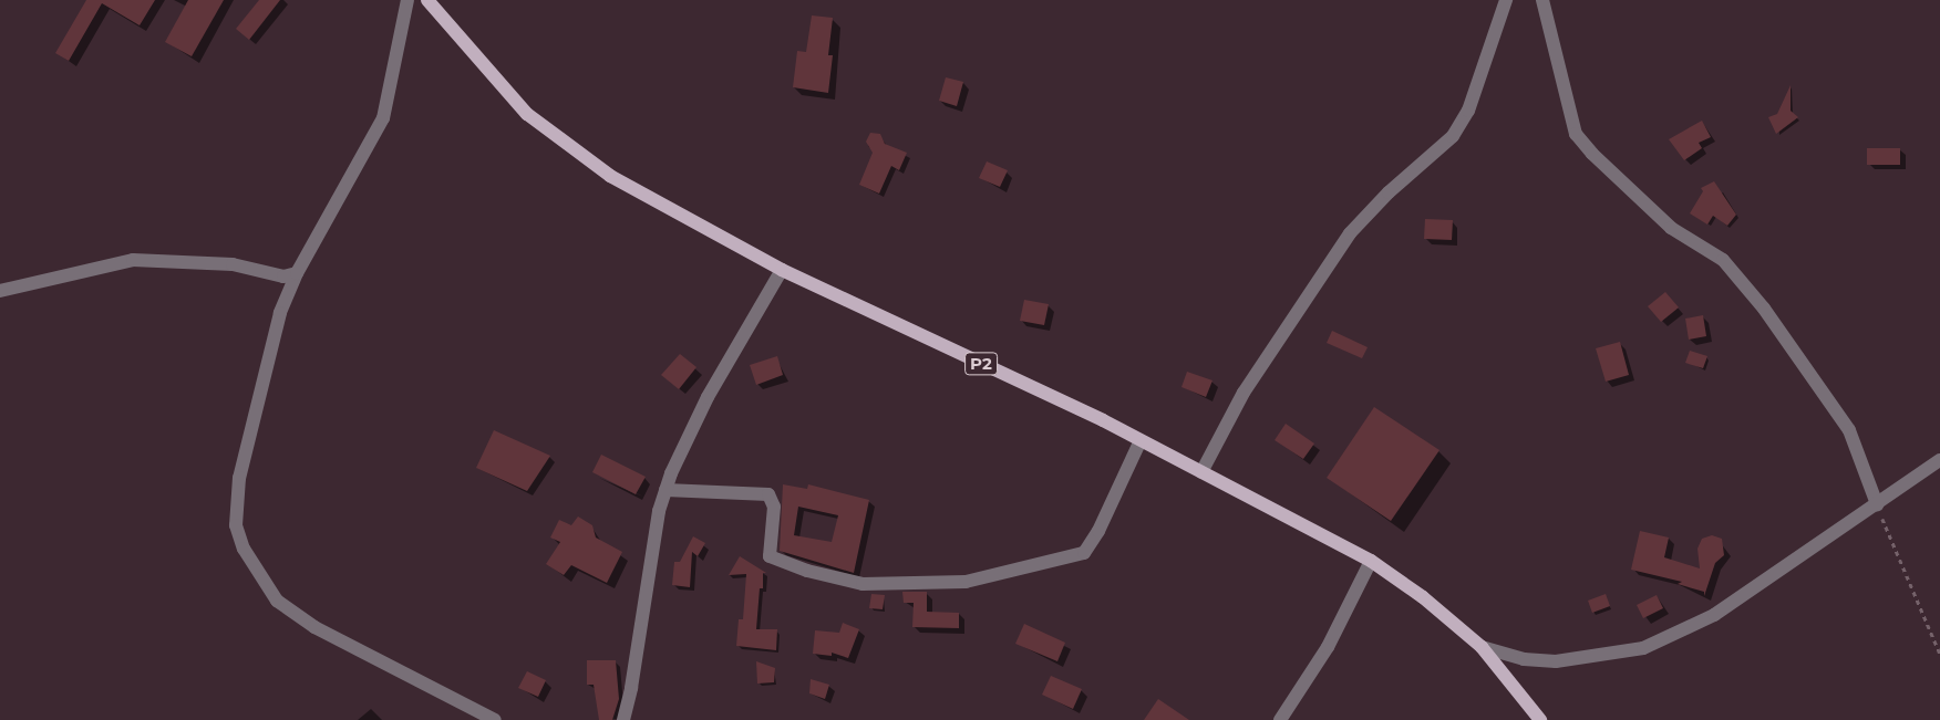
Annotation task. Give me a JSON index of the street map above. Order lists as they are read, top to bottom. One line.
{"streets":{"main road":["P2"]}}
